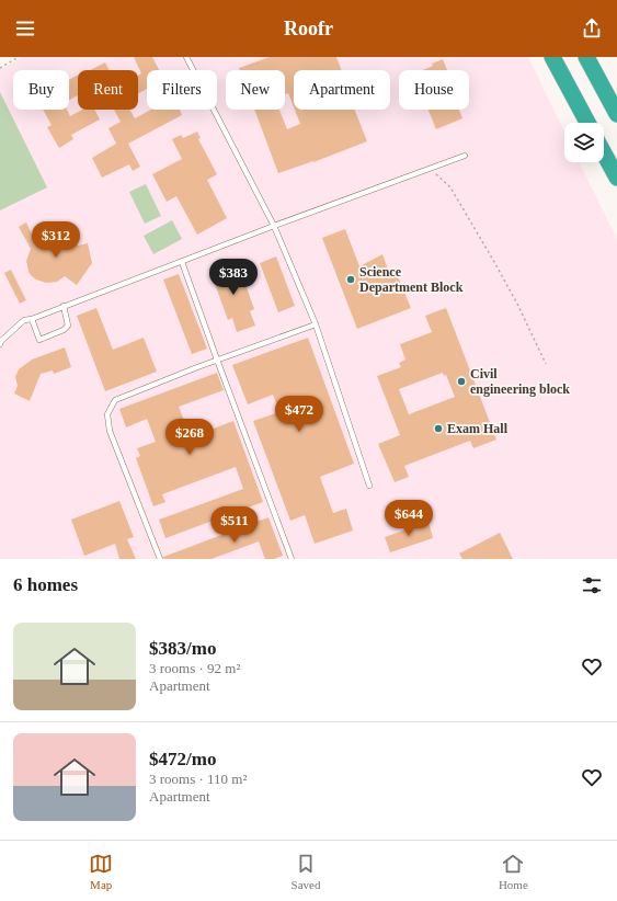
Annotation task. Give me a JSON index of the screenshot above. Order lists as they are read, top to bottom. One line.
{"places":["Science Department Block","Civil engineering block","Exam Hall"],"page":{"header":"Roofr","chip":["Buy","Rent","Filters","New","Apartment","House"],"price":["$312","$383","$472","$268","$644","$511"],"heading":"6 homes","list":[{"name":"$383/mo","note":"3 rooms · 92 m² · Apartment"},{"name":"$472/mo","note":"3 rooms · 110 m² · Apartment"}],"tabs":["Map","Saved","Home"]}}
